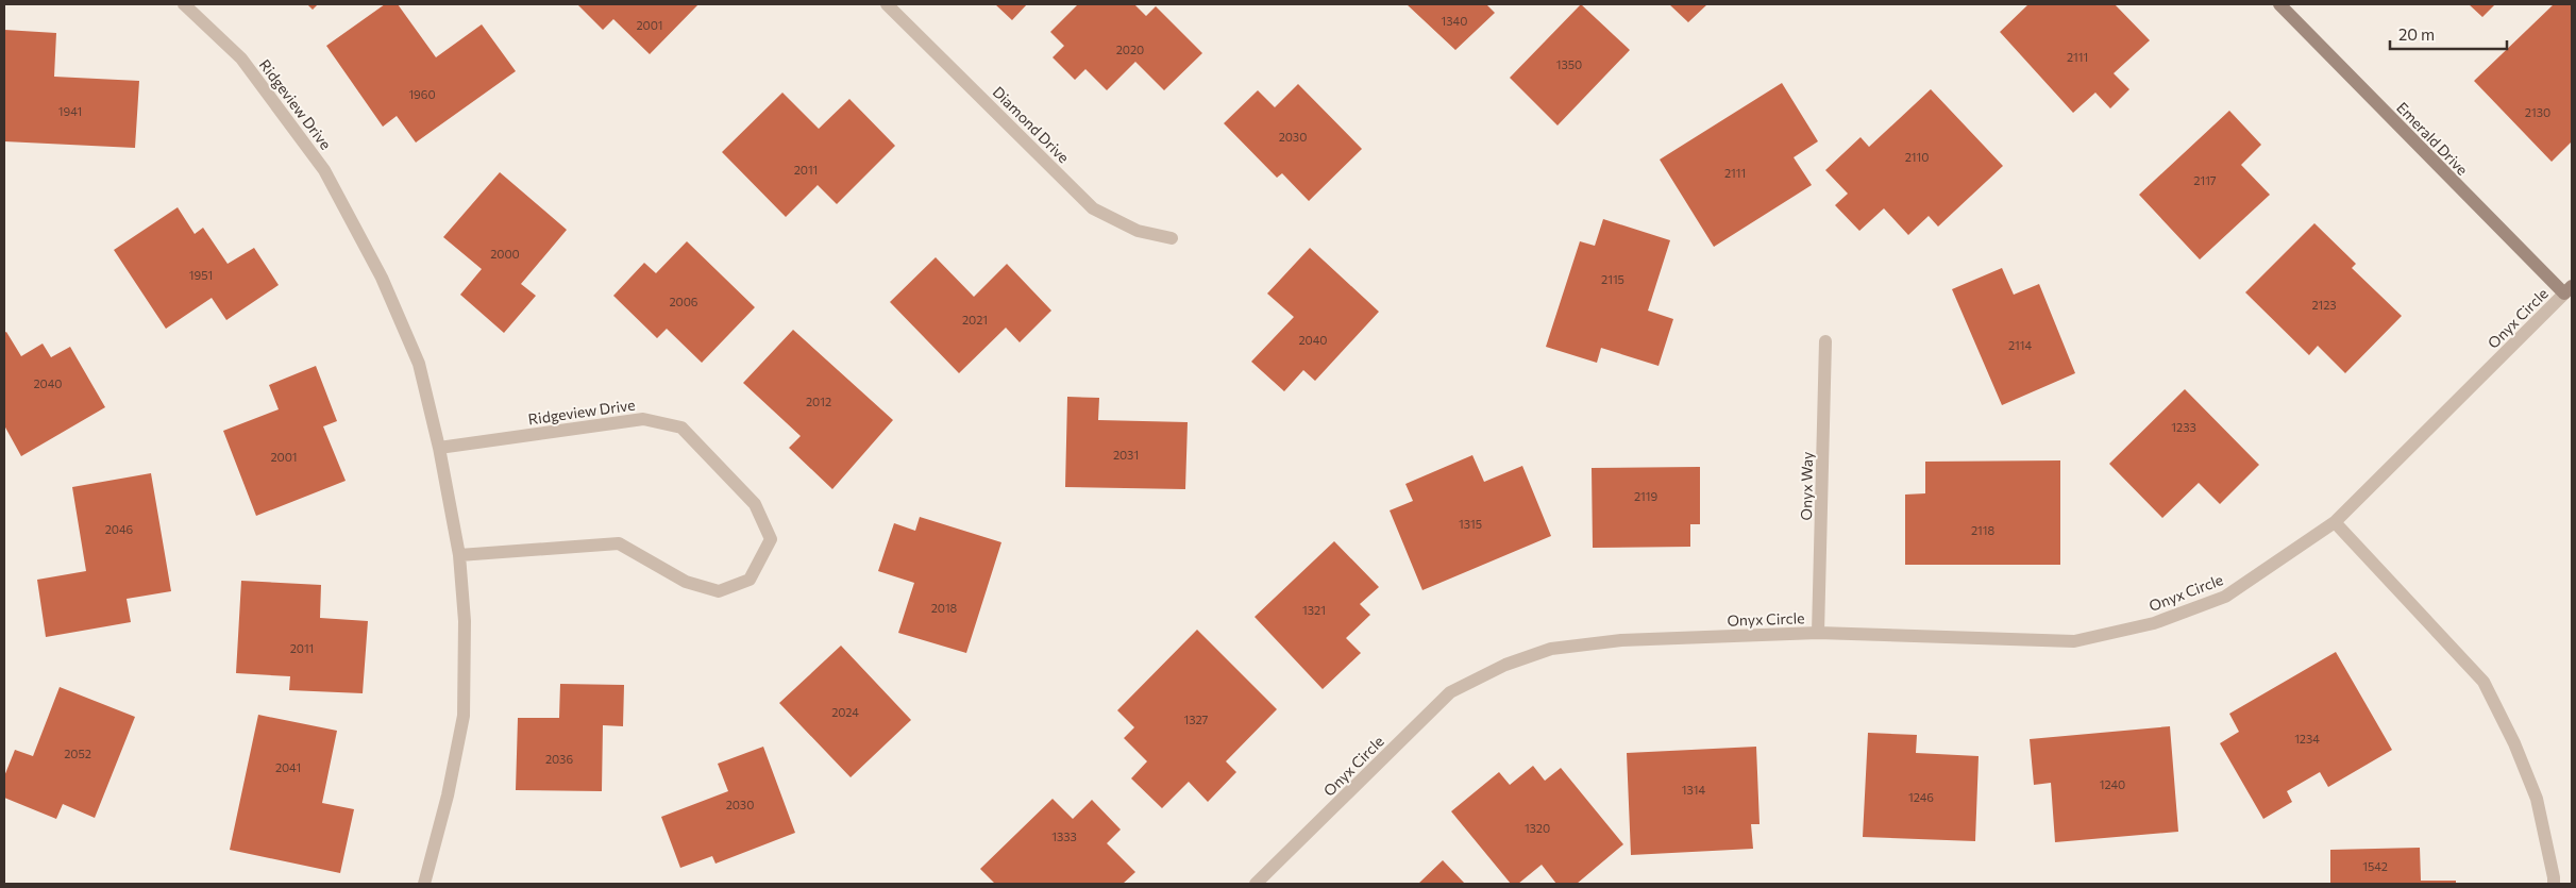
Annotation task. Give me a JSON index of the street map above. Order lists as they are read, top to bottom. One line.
{"streets":{"street":["Ridgeview Drive","Diamond Drive","Emerald Drive","Onyx Circle","Onyx Way"]},"crossings":[["Emerald Drive","Onyx Circle"],["Onyx Circle","Onyx Way"]],"house_numbers":["1340","2001","2020","2111","1350","1960","1941","2130","2030","2110","2011","2111","2117","2000","1951","2115","2006","2123","2021","2040","2114","2040","2012","1233","2031","2001","2119","1315","2046","2118","2018","1321","2011","2024","1327","1234","2052","2036","2041","1240","1314","1246","2030","1320","1333","1542"],"scale_bar":"20 m"}
